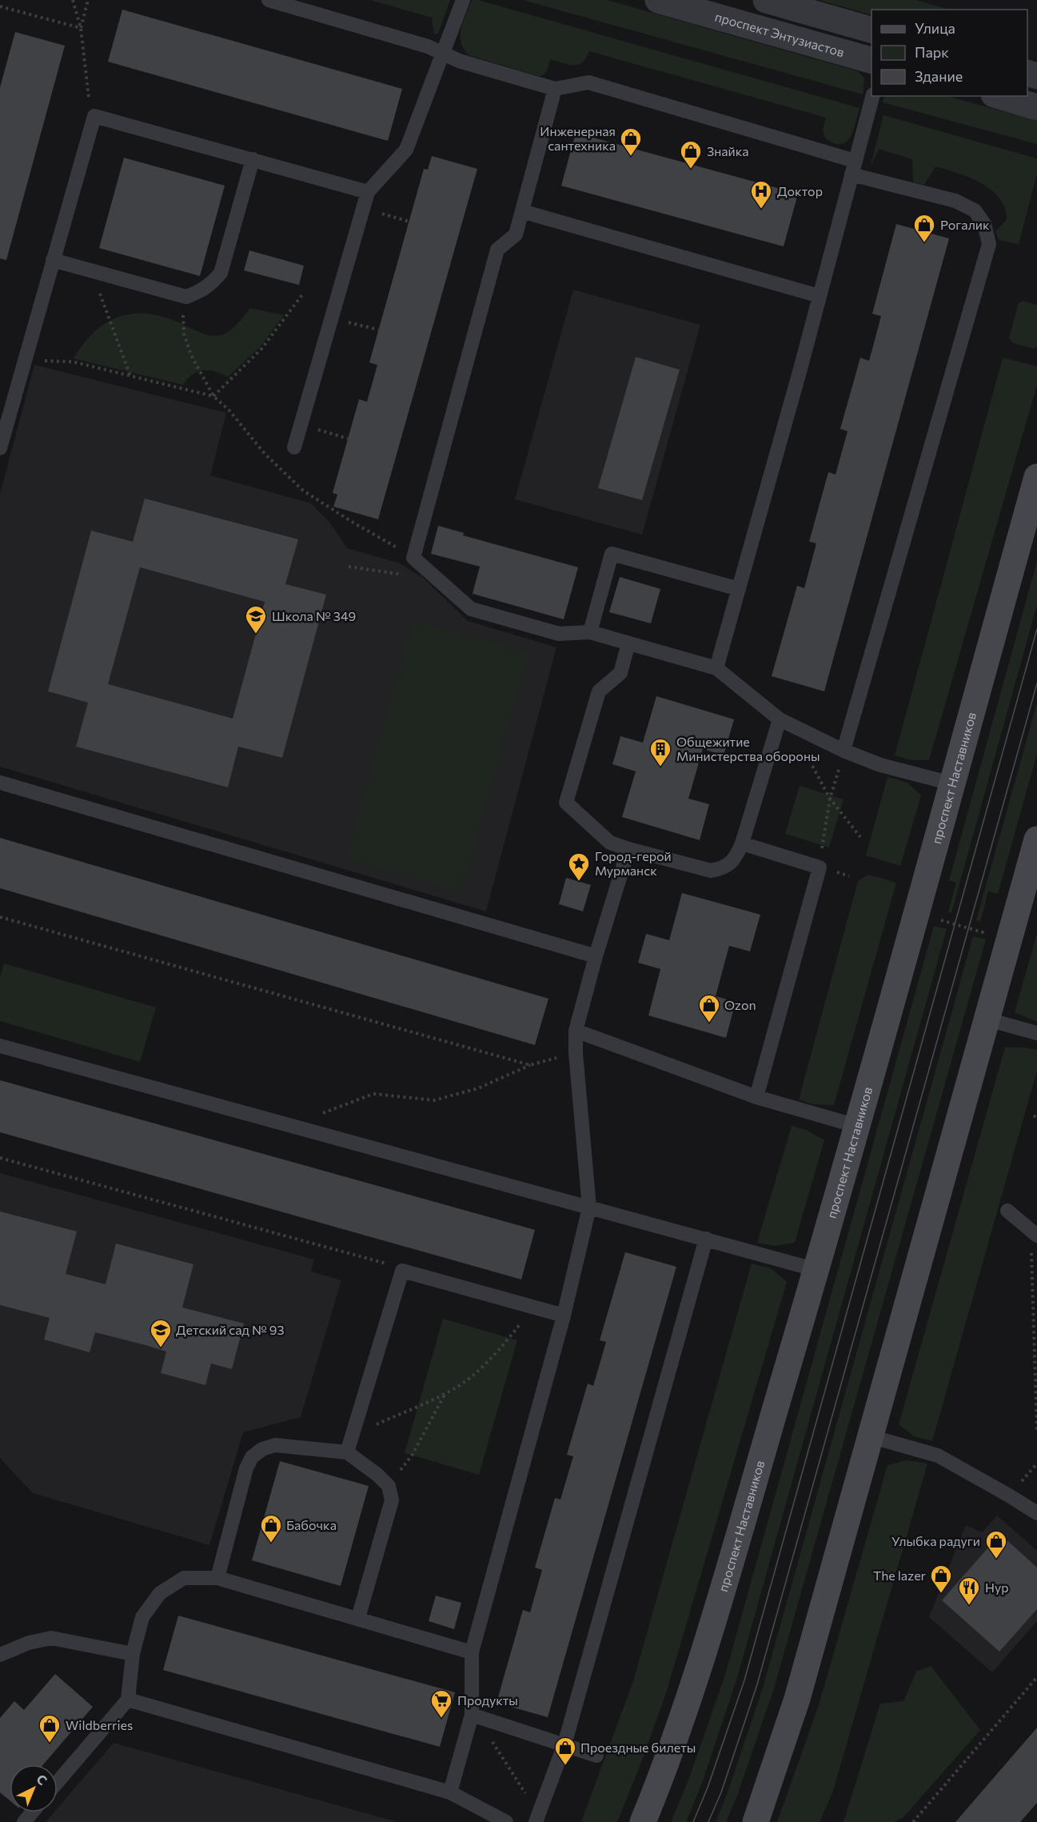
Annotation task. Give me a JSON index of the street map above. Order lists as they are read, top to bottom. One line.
{"streets":{"main road":["проспект Наставников"],"street":["проспект Энтузиастов"]},"places":{"shop":["Инженерная сантехника","Знайка","Рогалик","Ozon","Бабочка","Улыбка радуги","The lazer","Wildberries","Проездные билеты"],"hospital":["Доктор"],"school or university":["Школа № 349","Детский сад № 93"],"building":["Общежитие Министерства обороны"],"place":["Город-герой Мурманск"],"restaurant":["Нур"],"supermarket":["Продукты"]},"legend":["Улица","Парк","Здание"],"north":"top right"}
